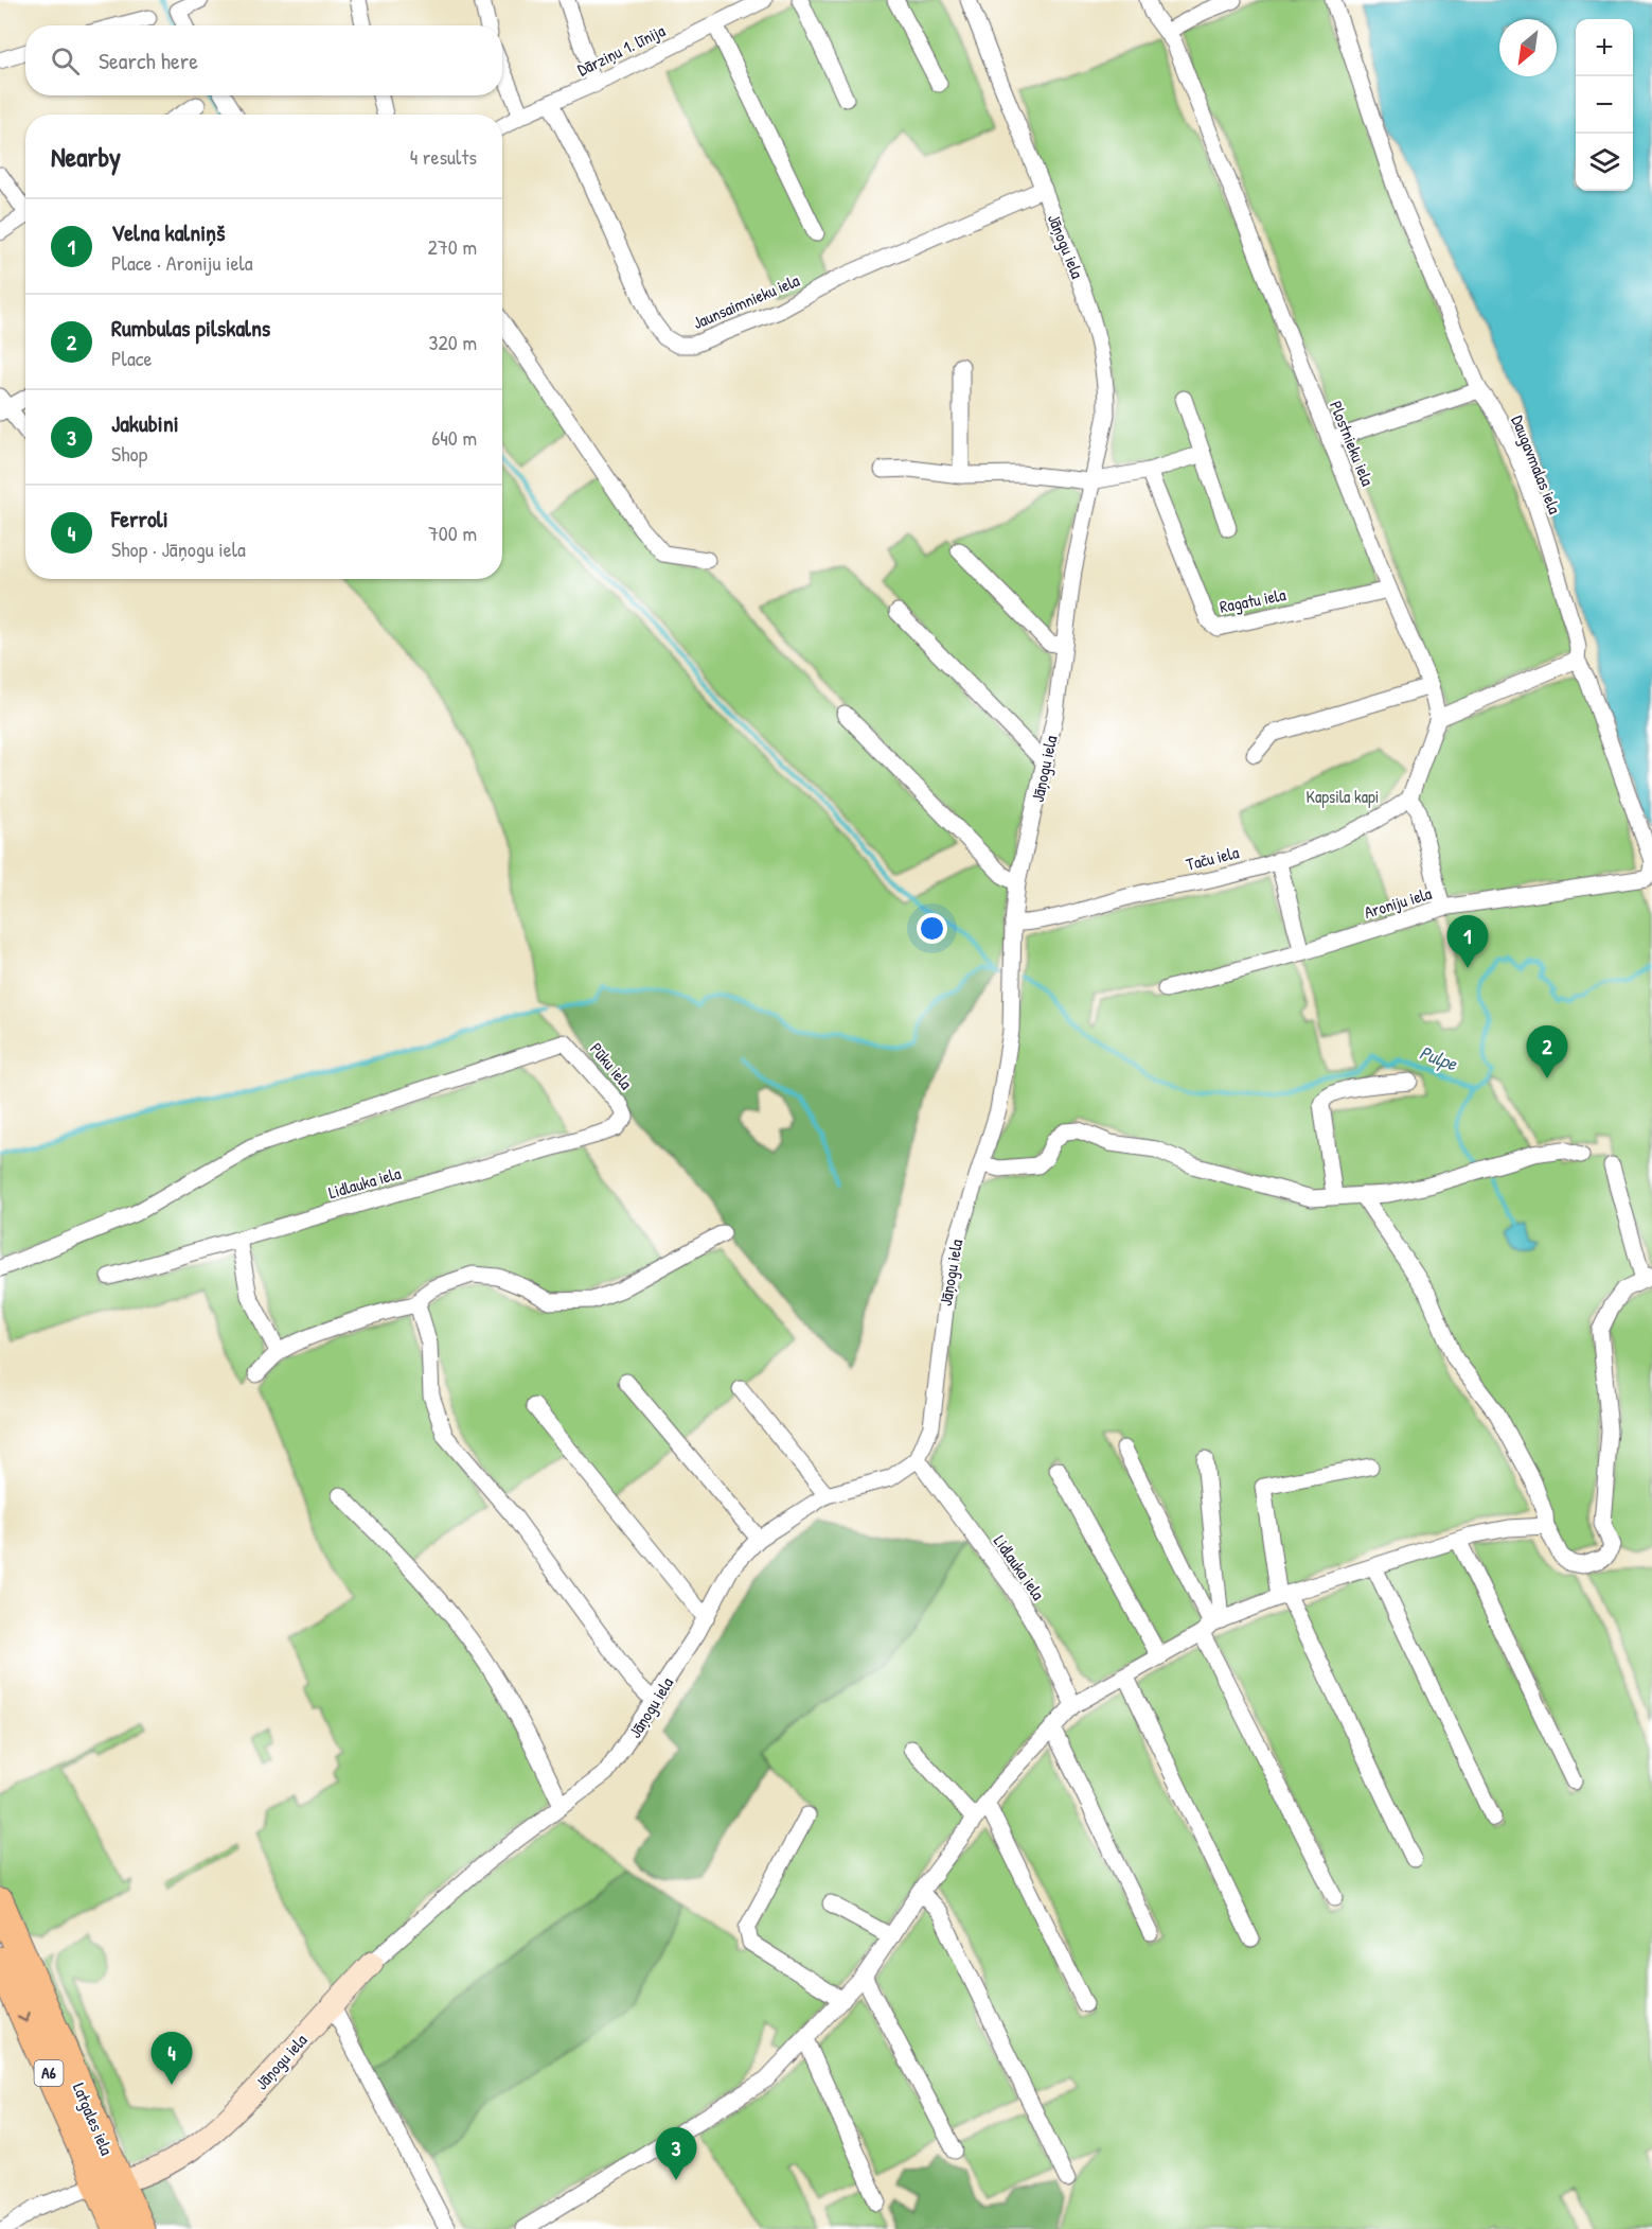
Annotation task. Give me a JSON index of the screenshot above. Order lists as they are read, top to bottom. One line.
{"streets":{"highway":["A6","Latgales iela"],"street":["Dārziņu 1. līnija","Jāņogu iela","Jaunsaimnieku iela","Plostnieku iela","Daugavmalas iela","Ragatu iela","Taču iela","Aroniju iela","Pūku iela","Lidlauka iela"]},"crossings":[["Dārziņu 1. līnija","Jaunsaimnieku iela"],["Jāņogu iela","Jaunsaimnieku iela"],["Jāņogu iela","Taču iela"],["Jāņogu iela","Lidlauka iela"],["Jāņogu iela","Latgales iela"],["Plostnieku iela","Ragatu iela"],["Daugavmalas iela","Aroniju iela"],["Pūku iela","Lidlauka iela"]],"water":["Pulpe"],"parks":["Kapsila kapi"],"north":"bottom left","page":{"map_buttons":["+","−"],"search":"Search here","heading":["Nearby","4 results"],"list":[{"mark":"1","name":"Velna kalniņš","note":"Place · Aroniju iela","value":"270 m"},{"mark":"2","name":"Rumbulas pilskalns","note":"Place","value":"320 m"},{"mark":"3","name":"Jakubini","note":"Shop","value":"640 m"},{"mark":"4","name":"Ferroli","note":"Shop · Jāņogu iela","value":"700 m"}],"pins":["1","2","4","3"]}}
